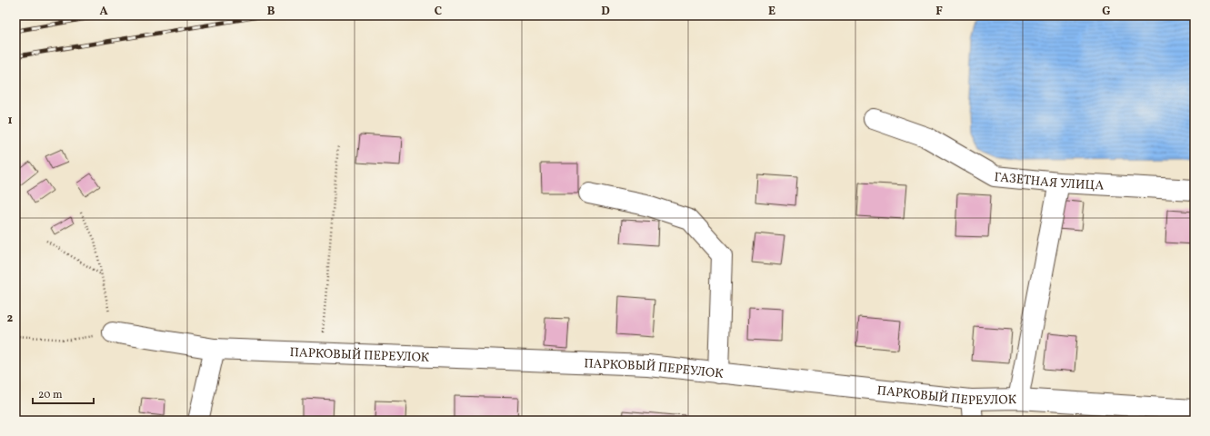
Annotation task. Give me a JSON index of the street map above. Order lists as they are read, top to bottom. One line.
{"streets":{"street":["ГАЗЕТНАЯ УЛИЦА","ПАРКОВЫЙ ПЕРЕУЛОК"]},"scale_bar":"20 m","grid":{"columns":["A","B","C","D","E","F","G"],"rows":["1","2"]}}
